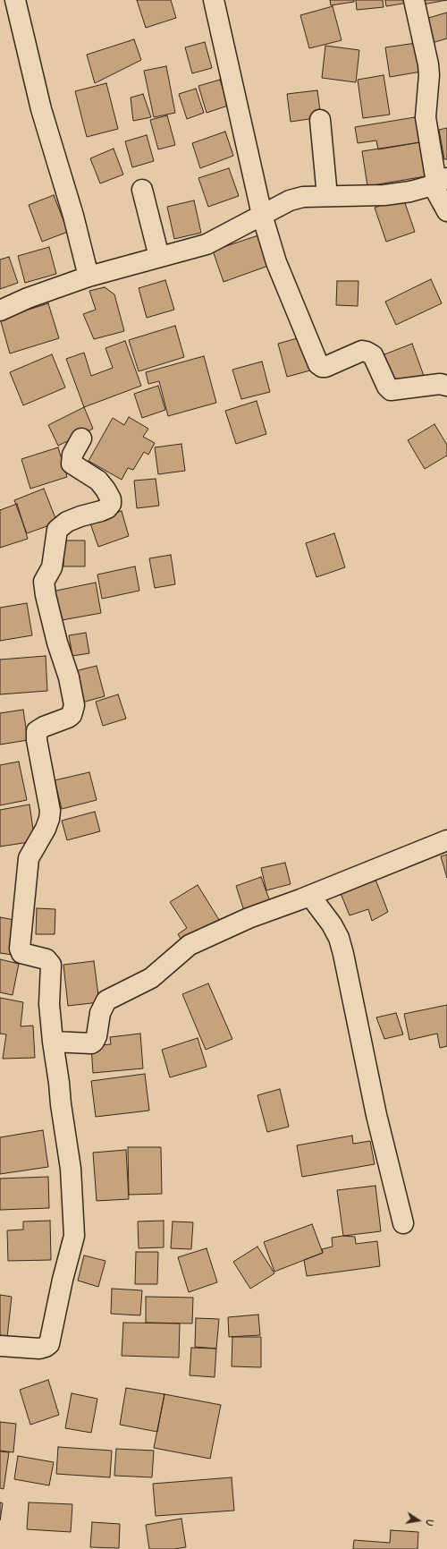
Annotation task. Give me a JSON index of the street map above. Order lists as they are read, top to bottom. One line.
{"north":"right"}
